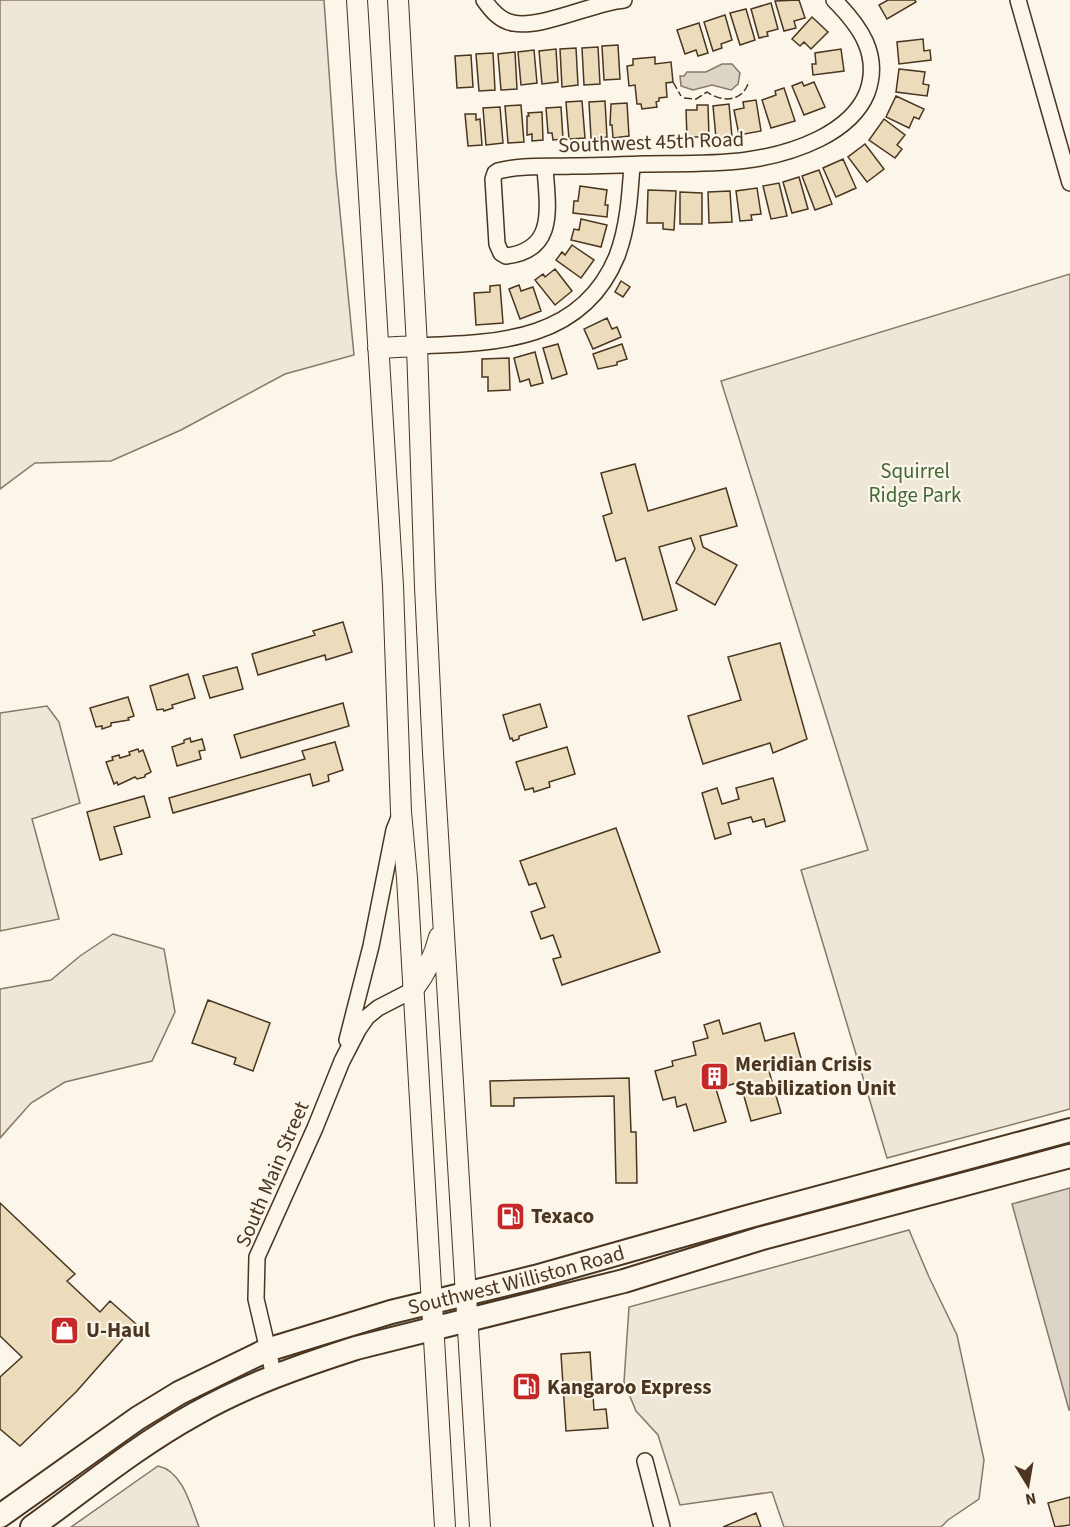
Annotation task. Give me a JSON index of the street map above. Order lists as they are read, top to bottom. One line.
{"streets":{"highway":["Southwest Williston Road"],"street":["Southwest 45th Road","South Main Street"]},"crossings":[["South Main Street","Southwest Williston Road"]],"parks":["Squirrel Ridge Park"],"places":{"building":["Meridian Crisis Stabilization Unit"],"fuel station":["Texaco","Kangaroo Express"],"shop":["U-Haul"]},"north":"bottom"}
